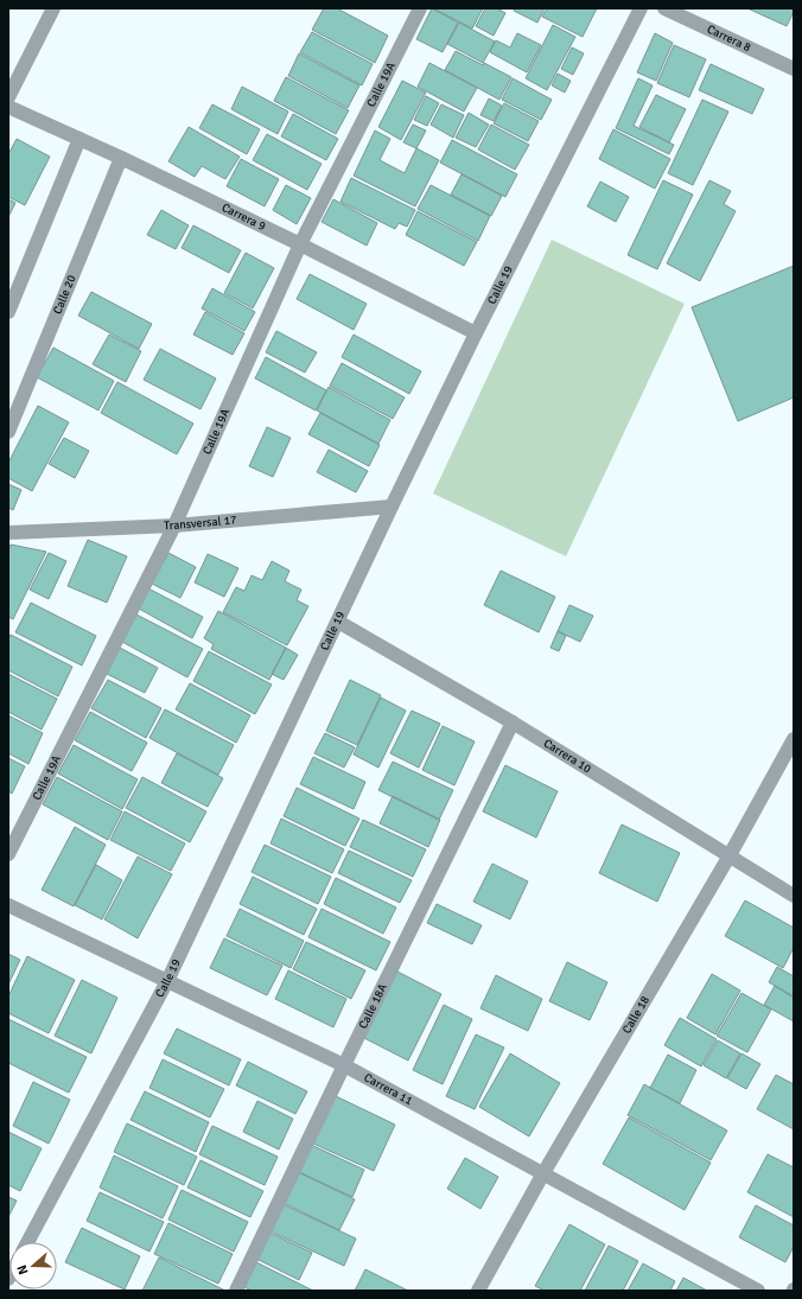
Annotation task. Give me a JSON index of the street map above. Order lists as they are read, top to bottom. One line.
{"streets":{"street":["Carrera 8","Calle 19A","Carrera 9","Calle 19","Calle 20","Transversal 17","Carrera 10","Calle 18A","Calle 18","Carrera 11"]},"crossings":[["Calle 19A","Carrera 9"],["Calle 19A","Transversal 17"],["Carrera 9","Calle 19"],["Carrera 9","Calle 20"],["Calle 19","Transversal 17"],["Calle 19","Carrera 10"],["Calle 19","Carrera 11"],["Carrera 10","Calle 18A"],["Carrera 10","Calle 18"],["Calle 18A","Carrera 11"],["Calle 18","Carrera 11"]],"north":"left"}
